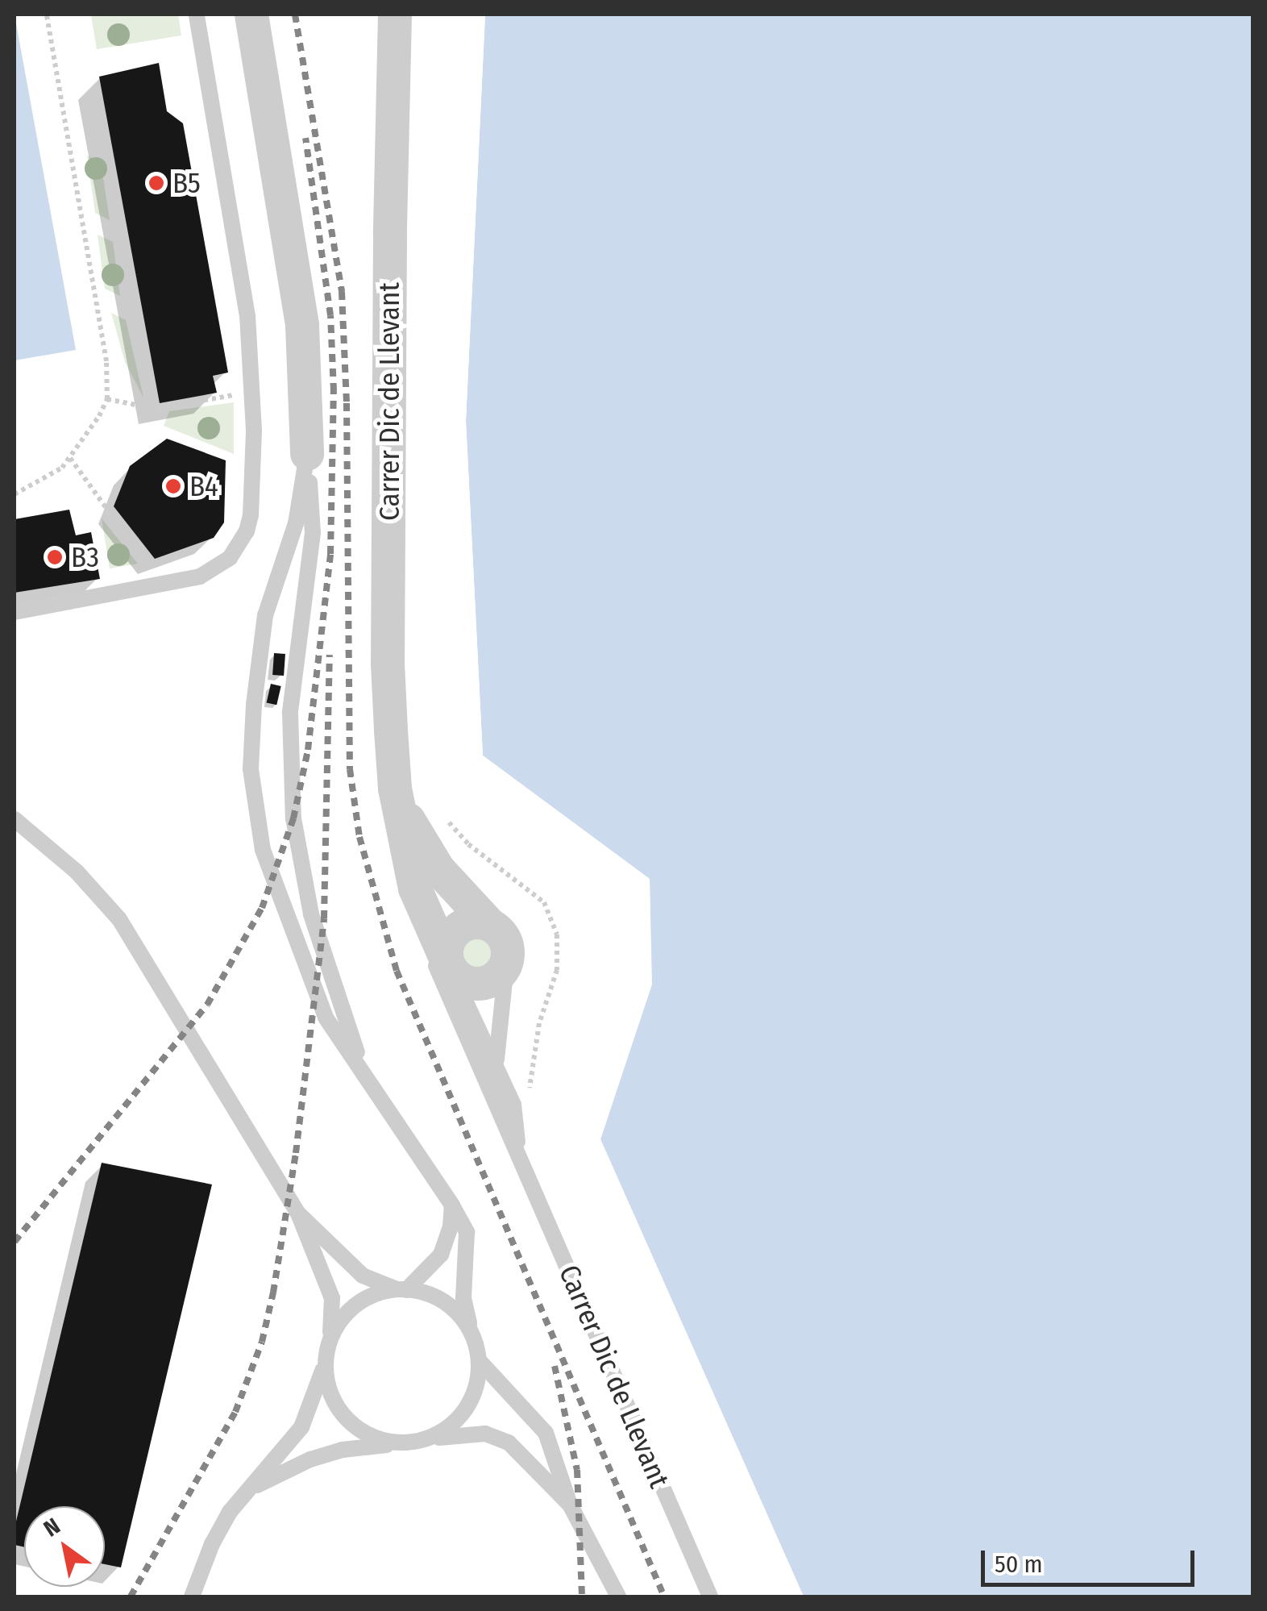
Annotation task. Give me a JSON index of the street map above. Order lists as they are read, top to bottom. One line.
{"streets":{"street":["Carrer Dic de Llevant"]},"places":["B5","B4","B3"],"scale_bar":"50 m","north":"top left"}
